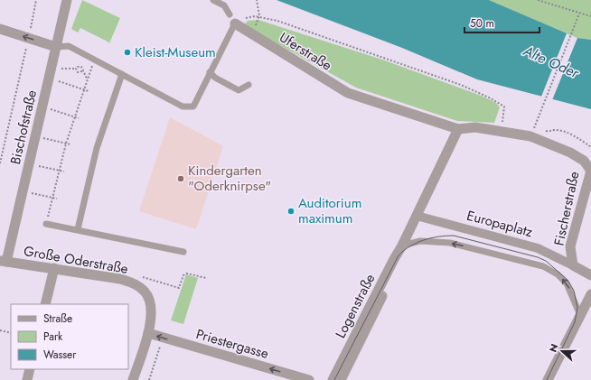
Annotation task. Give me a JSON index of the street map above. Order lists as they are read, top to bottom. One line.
{"streets":{"street":["Uferstraße","Bischofstraße","Fischerstraße","Europaplatz","Große Oderstraße","Logenstraße","Priestergasse"]},"crossings":[["Uferstraße","Fischerstraße"],["Uferstraße","Logenstraße"],["Bischofstraße","Große Oderstraße"],["Fischerstraße","Europaplatz"],["Fischerstraße","Logenstraße"],["Europaplatz","Logenstraße"],["Große Oderstraße","Priestergasse"]],"one_way":["Priestergasse"],"water":["Alte Oder"],"places":["Kleist-Museum","Kindergarten \"Oderknirpse\"","Auditorium maximum"],"legend":["Straße","Park","Wasser"],"scale_bar":"50 m","north":"left"}
